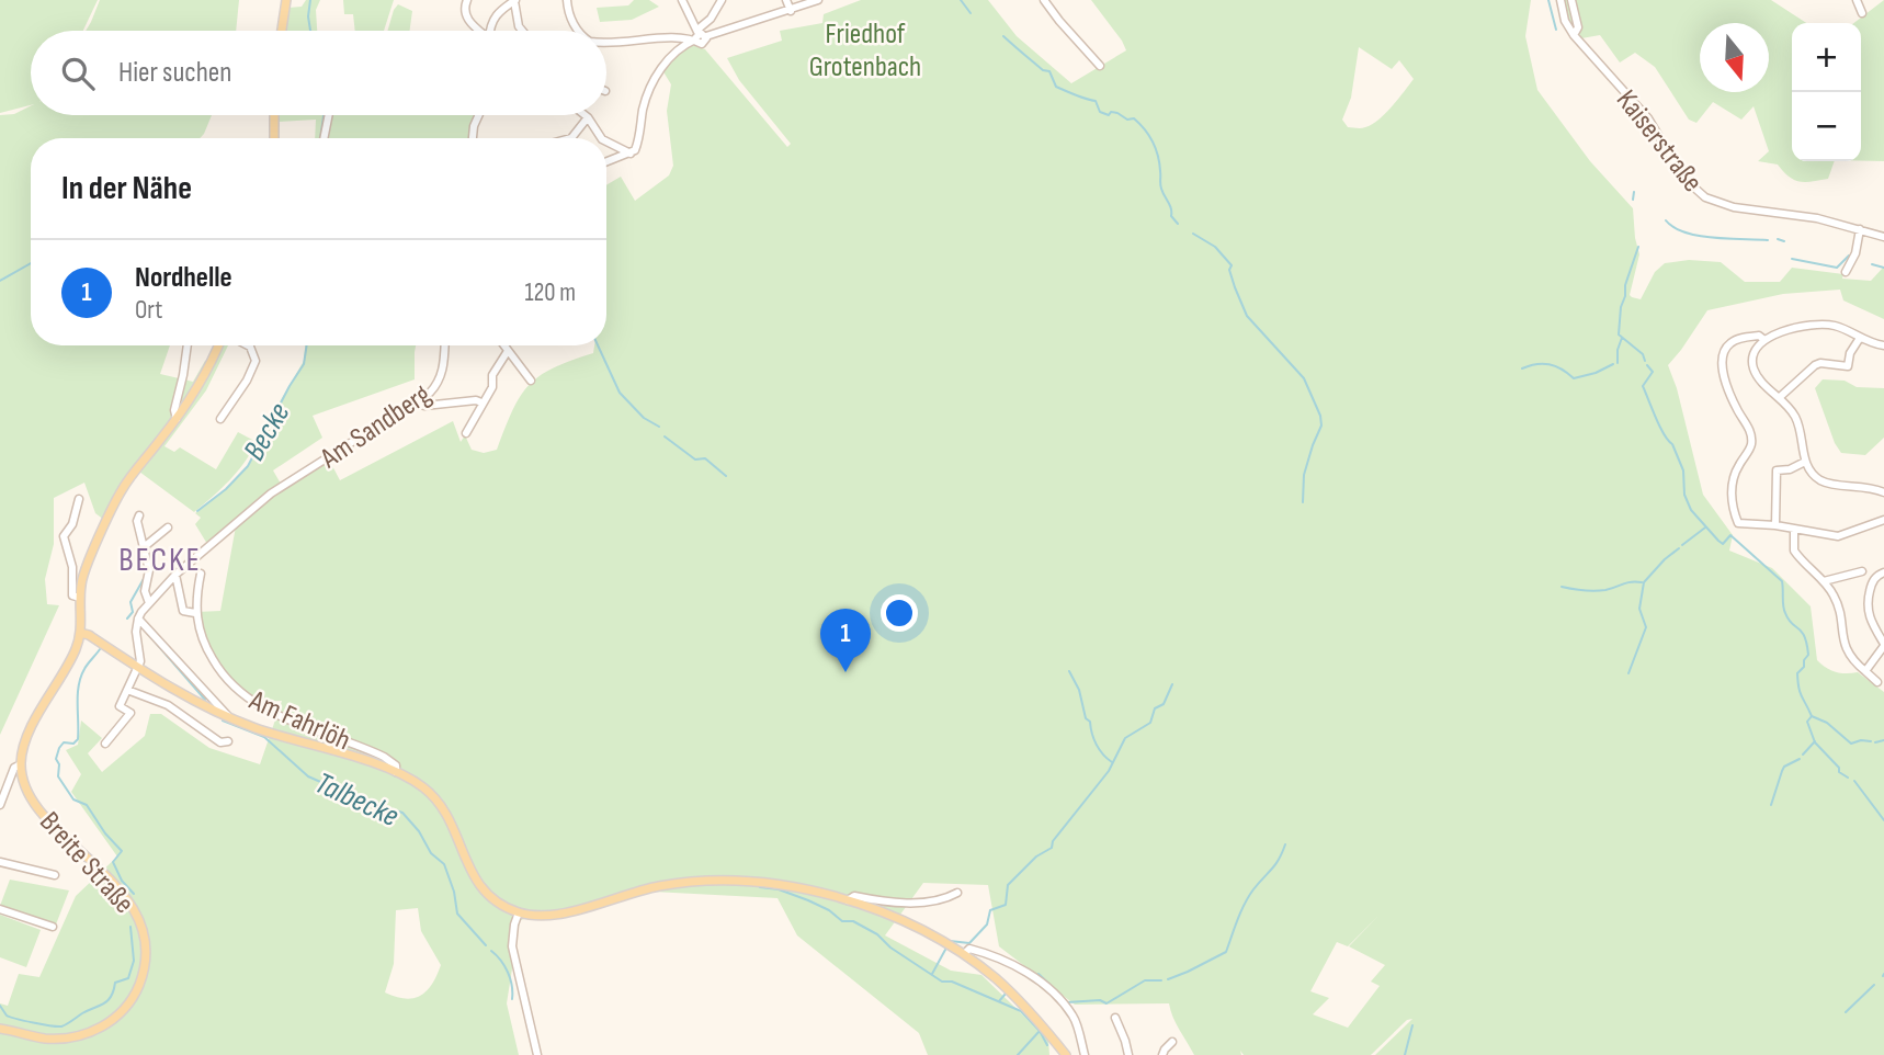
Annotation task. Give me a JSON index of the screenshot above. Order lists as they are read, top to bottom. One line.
{"streets":{"main road":["Breite Straße"],"street":["Kaiserstraße","Am Sandberg","Am Fahrlöh"]},"crossings":[["Am Sandberg","Am Fahrlöh"]],"districts":["BECKE"],"water":["Becke","Talbecke"],"parks":["Friedhof Grotenbach"],"north":"bottom","page":{"map_buttons":["+","−"],"search":"Hier suchen","heading":"In der Nähe","list":[{"mark":"1","name":"Nordhelle","note":"Ort","value":"120 m"}],"pins":"1"}}
